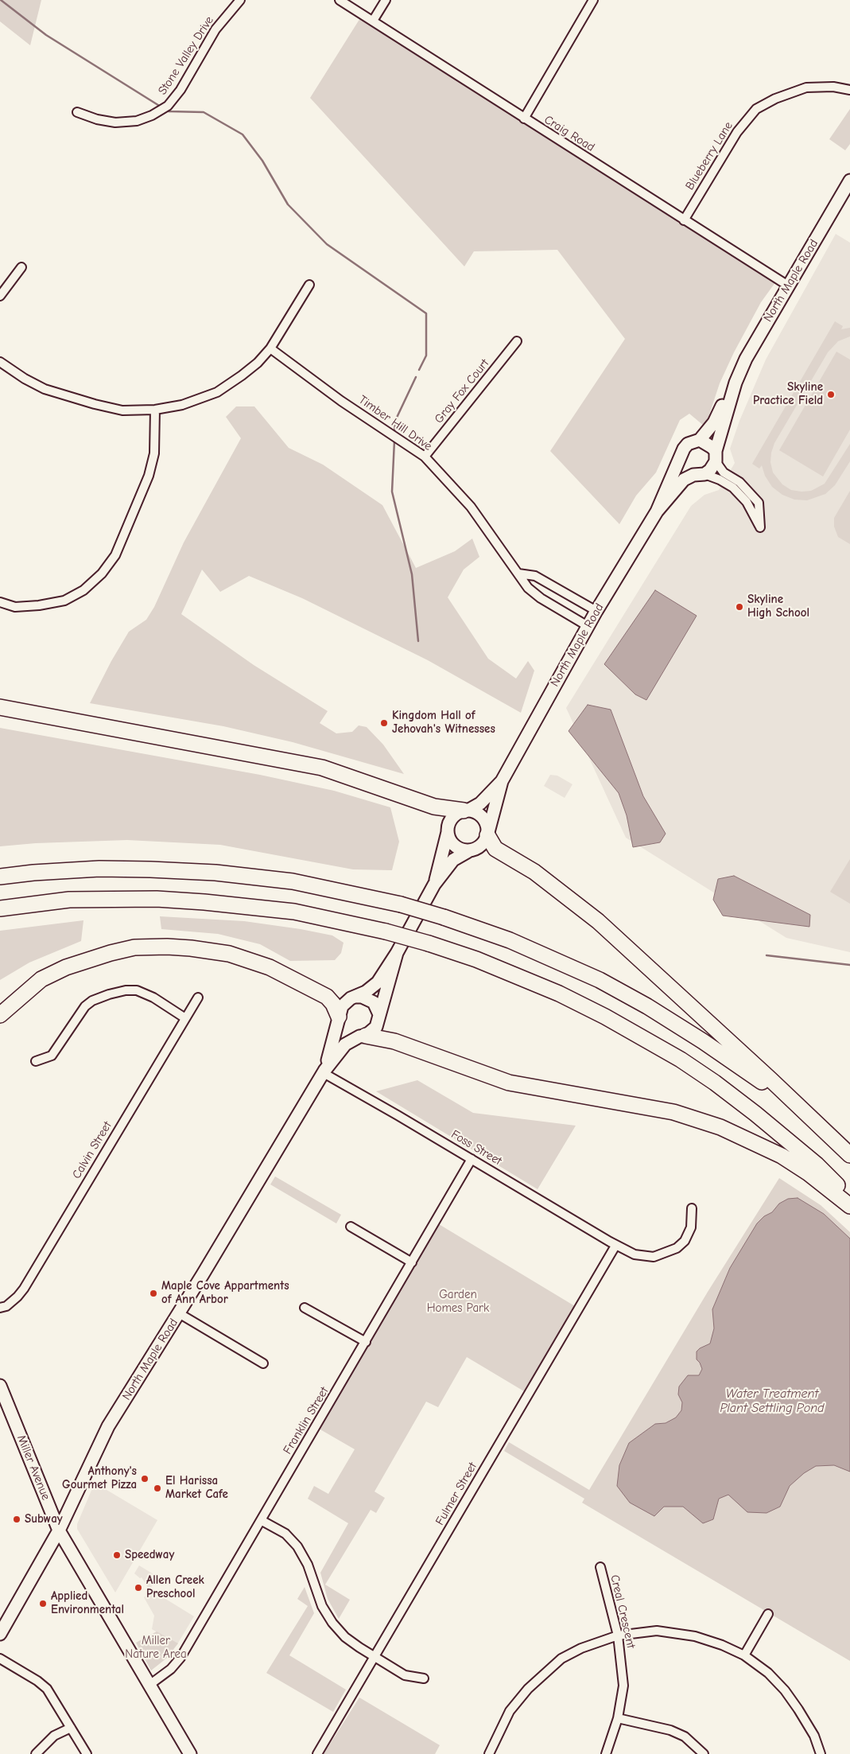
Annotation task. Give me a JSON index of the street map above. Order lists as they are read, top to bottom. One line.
{"streets":{"main road":["North Maple Road","Miller Avenue"],"street":["Stone Valley Drive","Craig Road","Blueberry Lane","Gray Fox Court","Timber Hill Drive","Foss Street","Calvin Street","Franklin Street","Fulmer Street","Creal Crescent"]},"crossings":[["Craig Road","Blueberry Lane"],["Craig Road","North Maple Road"],["North Maple Road","Timber Hill Drive"],["North Maple Road","Foss Street"],["North Maple Road","Miller Avenue"],["Gray Fox Court","Timber Hill Drive"],["Foss Street","Franklin Street"],["Foss Street","Fulmer Street"],["Franklin Street","Miller Avenue"]],"water":["Water Treatment Plant Settling Pond"],"parks":["Garden Homes Park","Miller Nature Area"],"places":["Skyline Practice Field","Skyline High School","Kingdom Hall of Jehovah's Witnesses","Maple Cove Appartments of Ann Arbor","Anthony's Gourmet Pizza","El Harissa Market Cafe","Subway","Speedway","Allen Creek Preschool","Applied Environmental"]}
